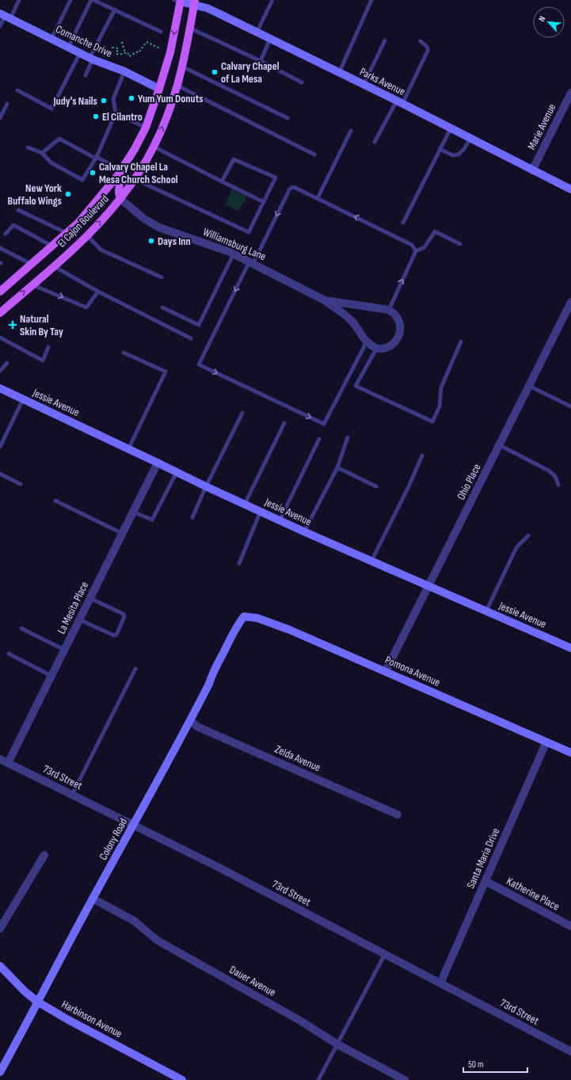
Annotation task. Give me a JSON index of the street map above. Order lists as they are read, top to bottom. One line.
{"streets":{"main road":["El Cajon Boulevard"],"street":["Comanche Drive","Parks Avenue","Marie Avenue","Williamsburg Lane","Jessie Avenue","Ohio Place","La Mesita Place","Pomona Avenue","Zelda Avenue","73rd Street","Colony Road","Santa Maria Drive","Katherine Place","Dauer Avenue","Harbinson Avenue"]},"crossings":[["Comanche Drive","El Cajon Boulevard"],["Parks Avenue","Marie Avenue"],["Parks Avenue","El Cajon Boulevard"],["El Cajon Boulevard","Williamsburg Lane"],["Jessie Avenue","Ohio Place"],["Jessie Avenue","La Mesita Place"],["Ohio Place","Pomona Avenue"],["La Mesita Place","73rd Street"],["Pomona Avenue","Colony Road"],["Pomona Avenue","Santa Maria Drive"],["Zelda Avenue","Colony Road"],["73rd Street","Colony Road"],["73rd Street","Santa Maria Drive"],["Colony Road","Dauer Avenue"],["Colony Road","Harbinson Avenue"],["Santa Maria Drive","Katherine Place"]],"places":{"other":["Calvary Chapel of La Mesa","Yum Yum Donuts","Judy's Nails","El Cilantro","Calvary Chapel La Mesa Church School","New York Buffalo Wings","Days Inn"],"health":["Natural Skin By Tay"]},"scale_bar":"50 m","north":"top left"}
